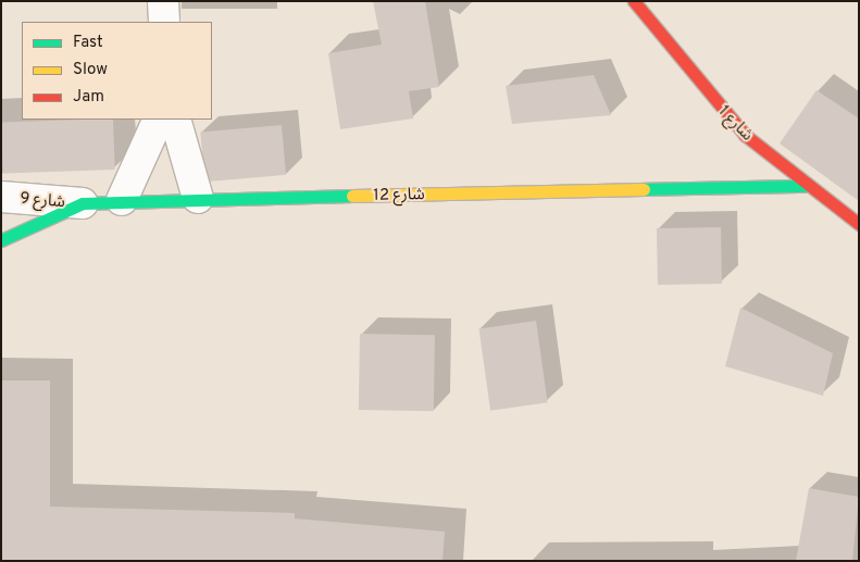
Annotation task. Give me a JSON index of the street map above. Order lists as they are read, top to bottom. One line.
{"streets":{"street":["شارع 1","شارع 12","شارع 9"]},"crossings":[["شارع 1","شارع 12"],["شارع 12","شارع 9"]],"legend":["Fast","Slow","Jam"]}
